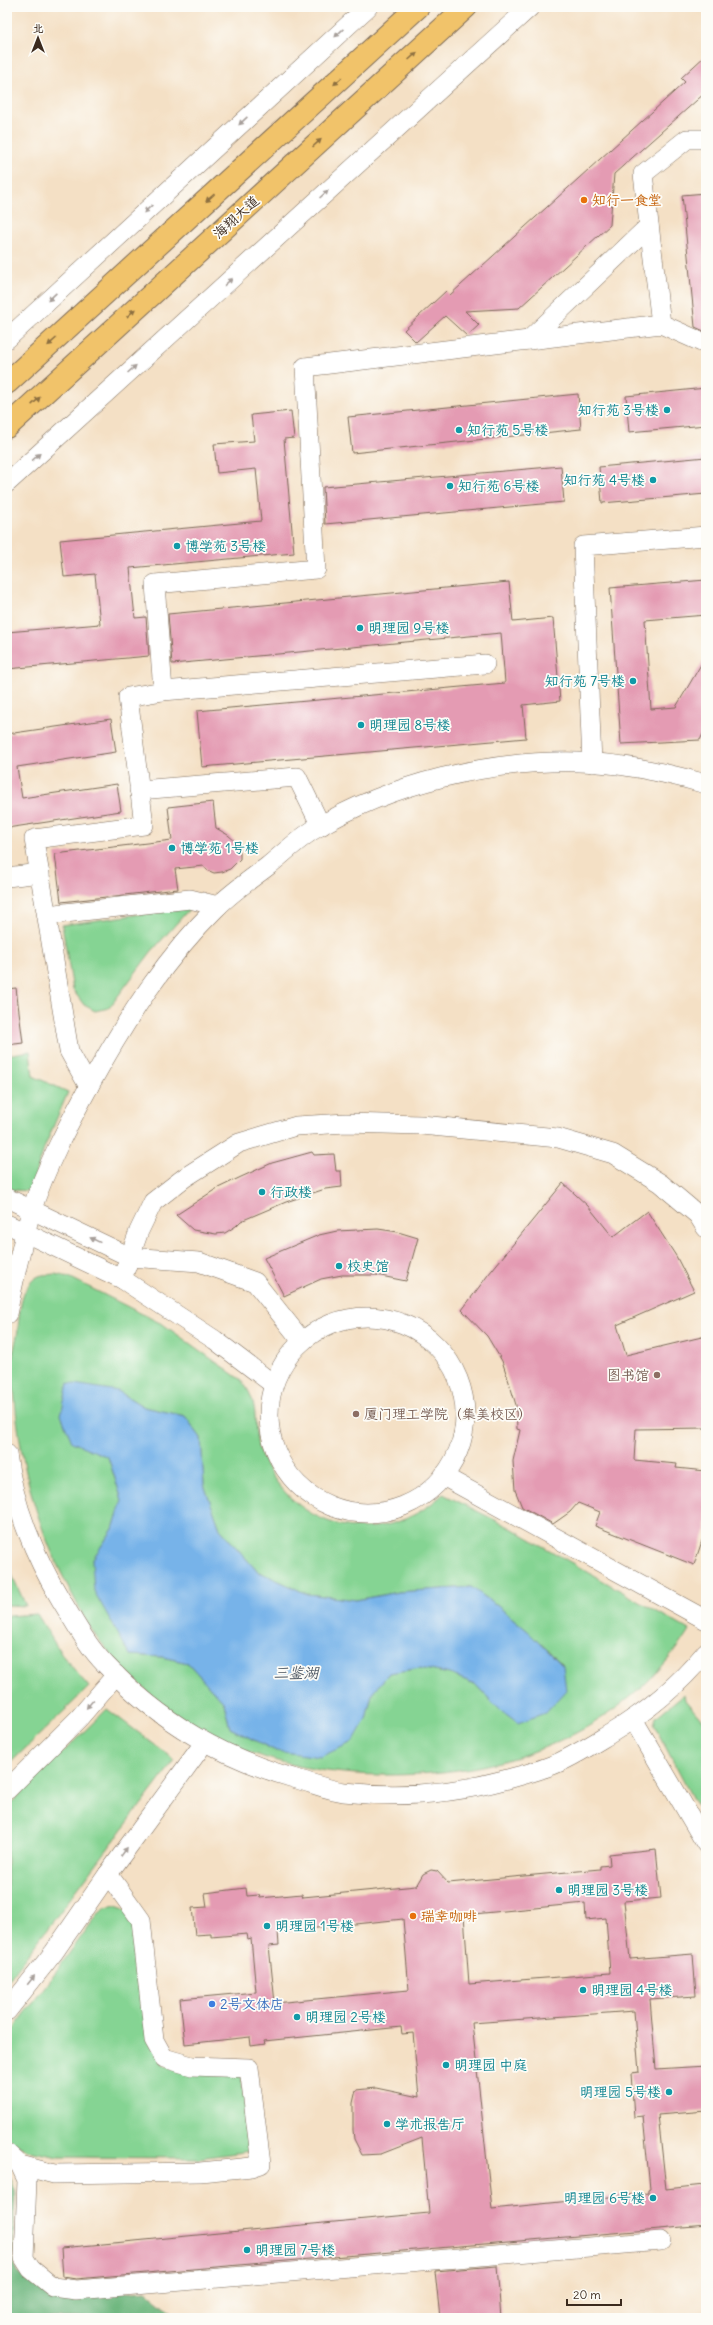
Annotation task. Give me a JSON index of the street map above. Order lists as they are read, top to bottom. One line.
{"streets":{"highway":["海翔大道"]},"water":["三鉴湖"],"places":["知行一食堂","知行苑 3号楼","知行苑 5号楼","知行苑 4号楼","知行苑 6号楼","博学苑 3号楼","明理园 9号楼","知行苑 7号楼","明理园 8号楼","博学苑 1号楼","行政楼","校史馆","图书馆","厦门理工学院（集美校区）","明理园 3号楼","瑞幸咖啡","明理园 1号楼","明理园 4号楼","2号文体店","明理园 2号楼","明理园 中庭","明理园 5号楼","学术报告厅","明理园 6号楼","明理园 7号楼"],"scale_bar":"20 m","north":"top"}
